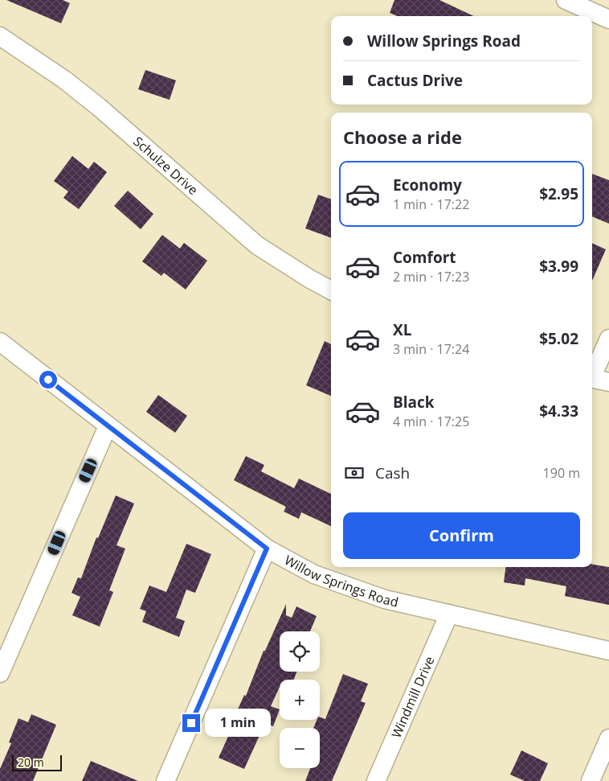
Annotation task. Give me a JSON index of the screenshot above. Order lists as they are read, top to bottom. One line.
{"streets":{"street":["Schulze Drive","Willow Springs Road","Windmill Drive"]},"crossings":[["Willow Springs Road","Windmill Drive"]],"scale_bar":"20 m","page":{"banner":["Willow Springs Road","Cactus Drive"],"heading":"Choose a ride","list":[{"name":"Economy","note":"1 min · 17:22","value":"$2.95"},{"name":"Comfort","note":"2 min · 17:23","value":"$3.99"},{"name":"XL","note":"3 min · 17:24","value":"$5.02"},{"name":"Black","note":"4 min · 17:25","value":"$4.33"}],"pay":["Cash","190 m"],"buttons":"Confirm","map_buttons":["+","−"],"bubble":"1 min","scale":"20 m"}}
